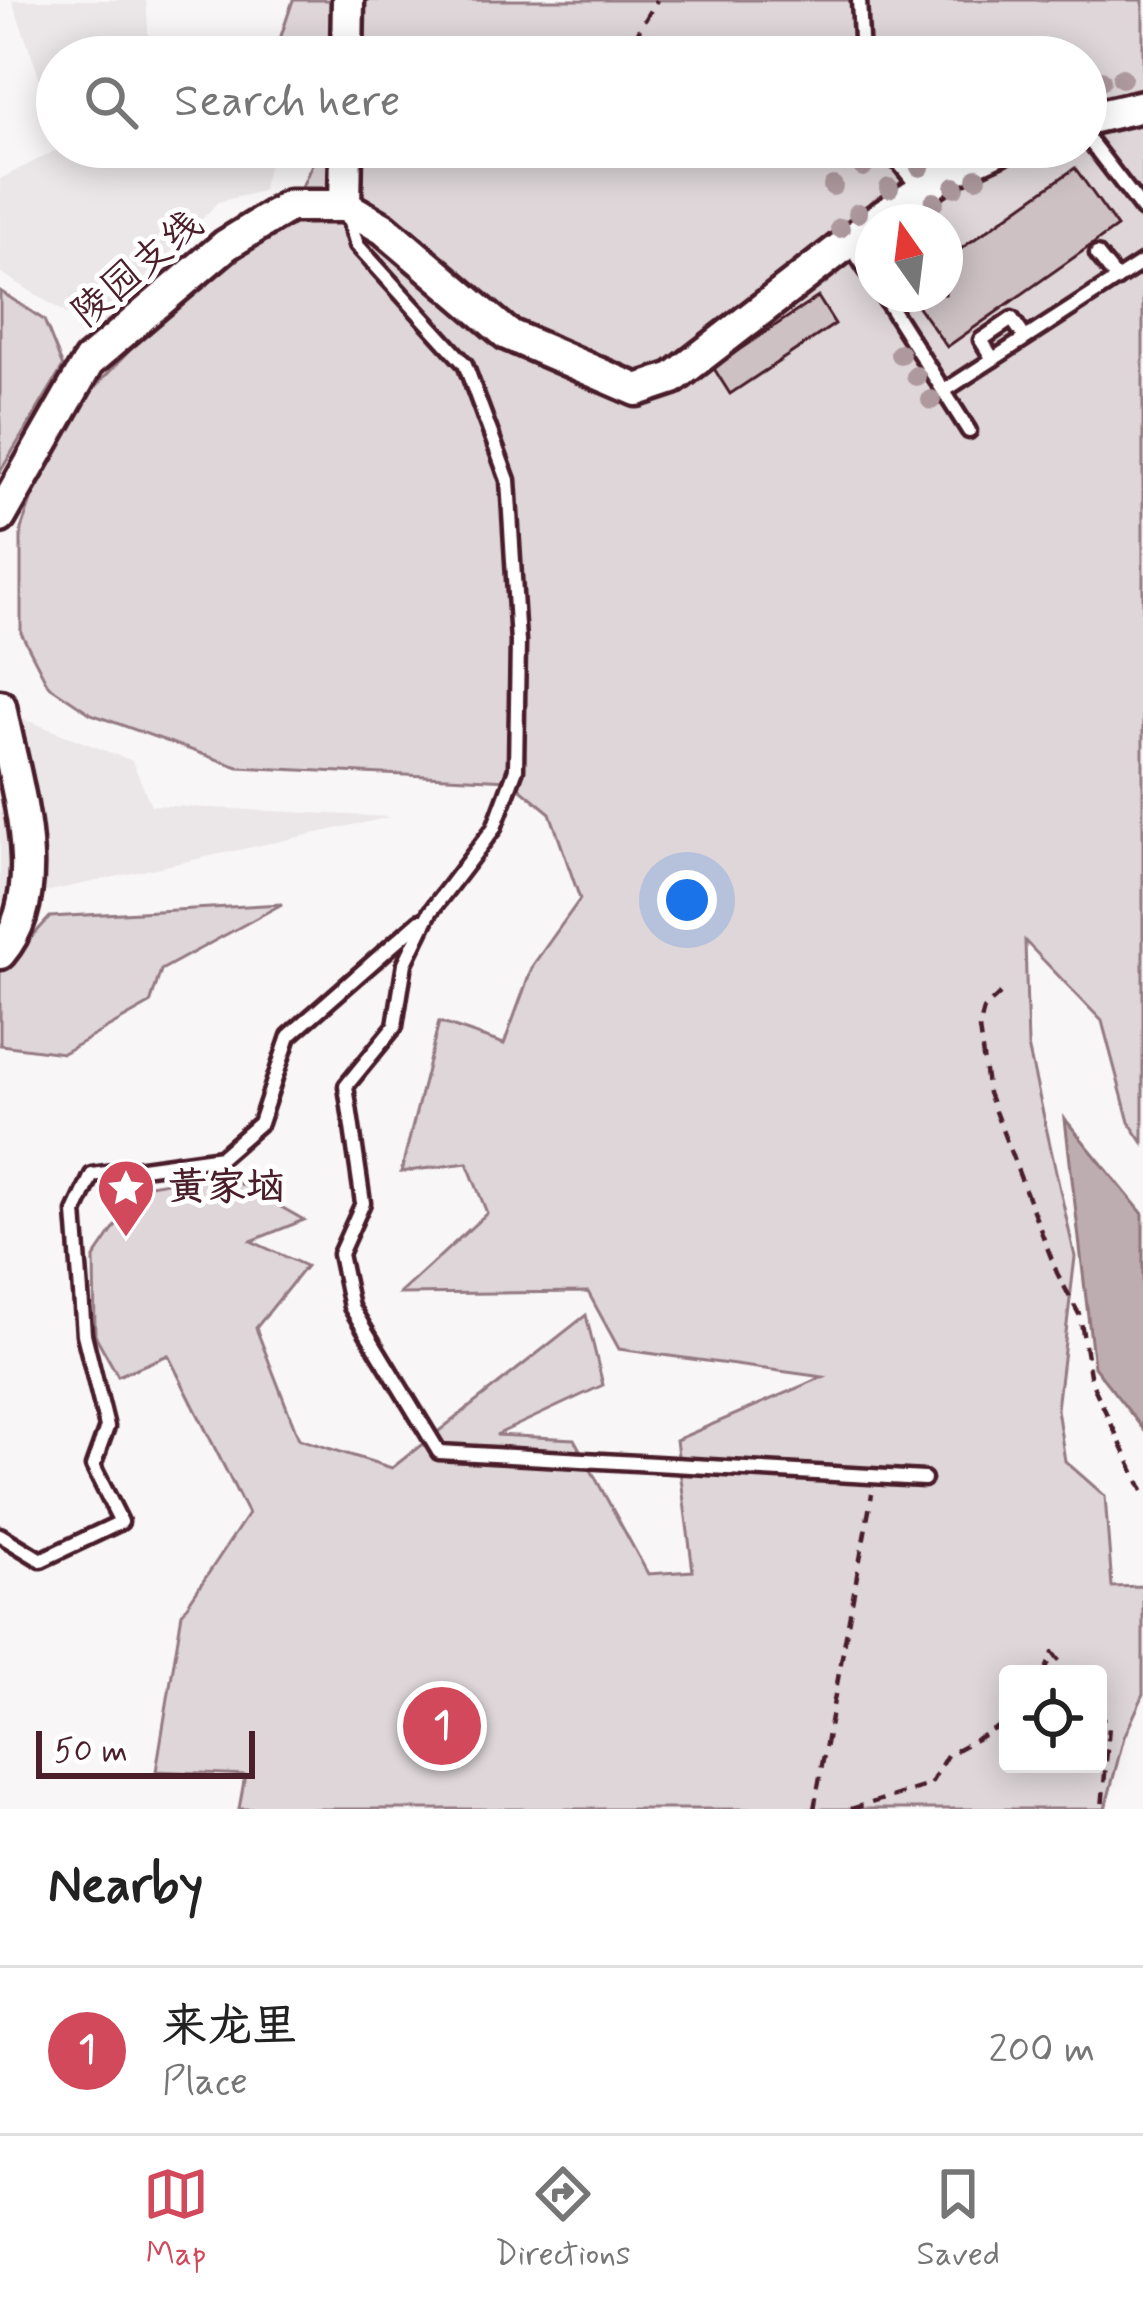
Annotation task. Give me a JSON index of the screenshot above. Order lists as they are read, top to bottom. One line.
{"streets":{"street":["陵园支线"]},"places":{"place":["黄家垴"]},"scale_bar":"50 m","north":"top","page":{"search":"Search here","pins":"1","scale":"50 m","heading":"Nearby","list":[{"mark":"1","name":"来龙里","note":"Place","value":"200 m"}],"nav":["Map","Directions","Saved"]}}
